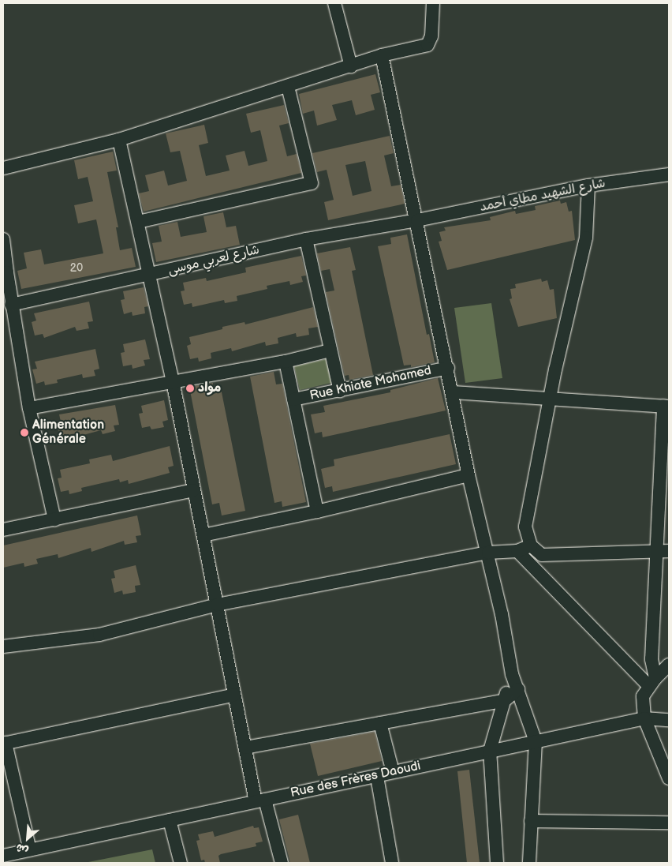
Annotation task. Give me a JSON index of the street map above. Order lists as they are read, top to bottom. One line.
{"streets":{"street":["شارع الشهيد مطاي أحمد","شارع لعربي موسى","Rue Khiate Mohamed","Rue des Frères Daoudi"]},"crossings":[["شارع الشهيد مطاي أحمد","شارع لعربي موسى"]],"places":["مواد","Alimentation Générale"],"house_numbers":["20"],"north":"bottom left"}
